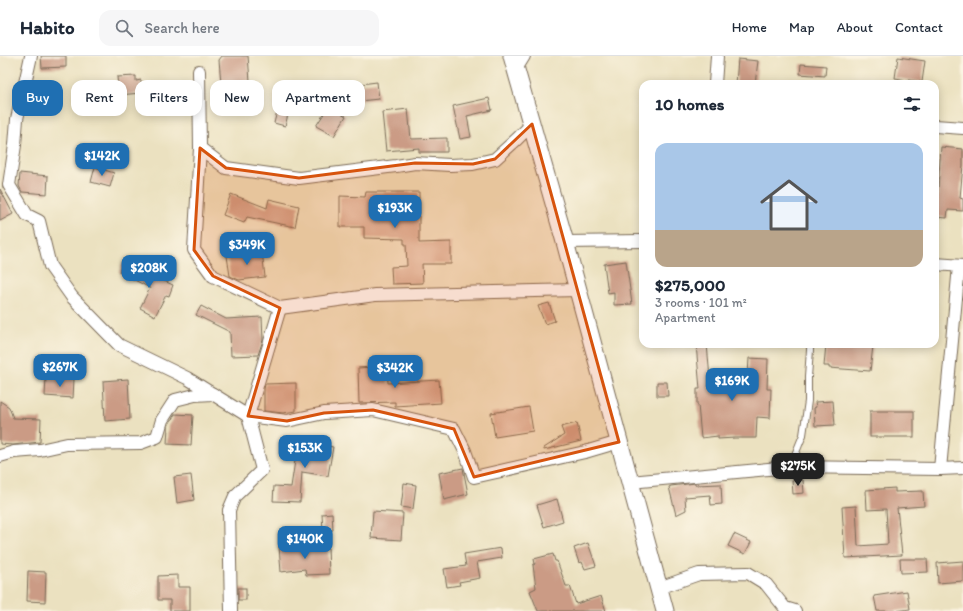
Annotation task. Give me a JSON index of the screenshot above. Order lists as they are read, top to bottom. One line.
{"page":{"header":"Habito","search":"Search here","nav":["Home","Map","About","Contact"],"chip":["Buy","Rent","Filters","New","Apartment"],"heading":"10 homes","list":[{"name":"$275,000","note":"3 rooms · 101 m² · Apartment"}],"price":["$142K","$193K","$349K","$208K","$267K","$342K","$169K","$153K","$275K","$140K"]}}
